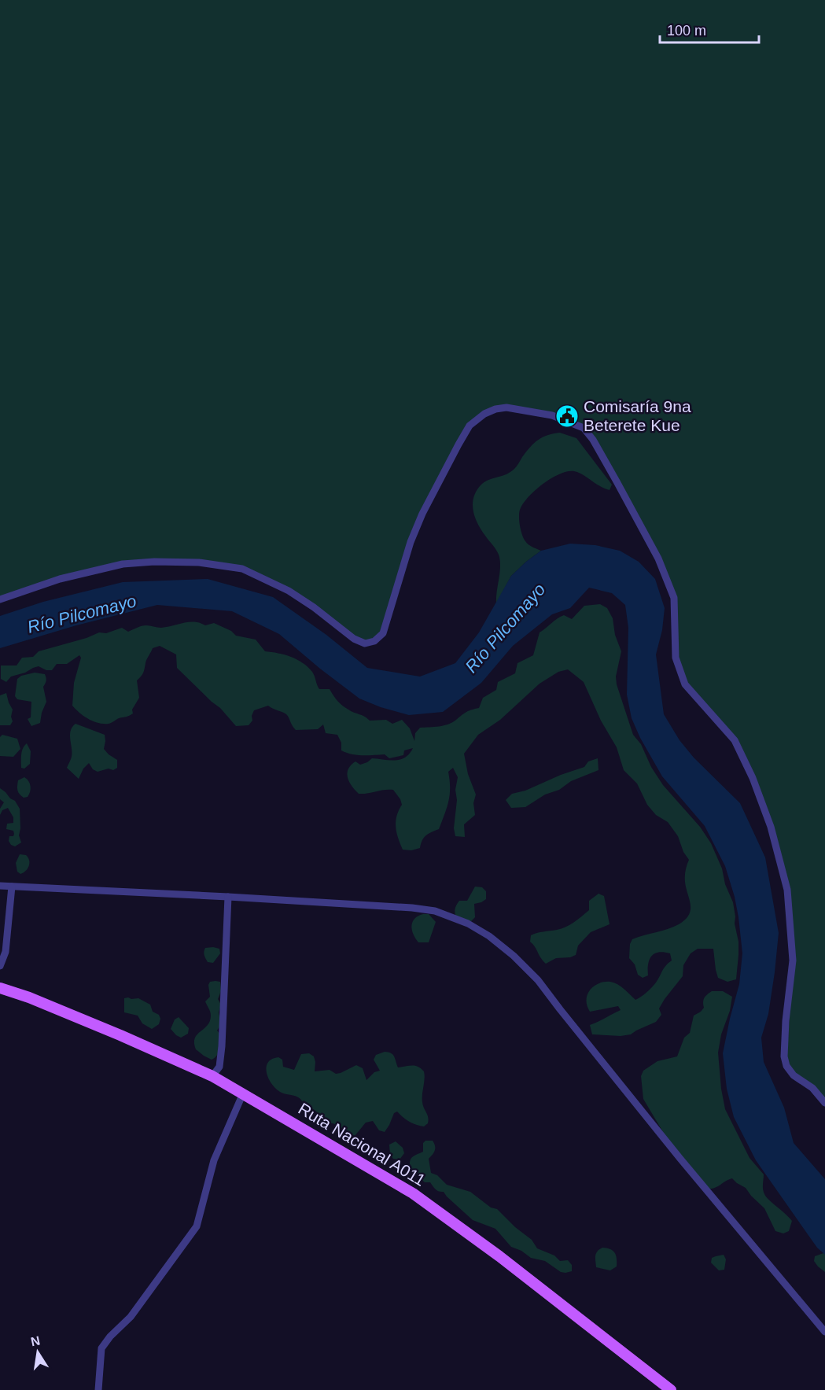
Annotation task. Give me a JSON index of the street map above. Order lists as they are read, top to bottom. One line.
{"streets":{"main road":["Ruta Nacional A011"]},"water":["Río Pilcomayo"],"places":{"public building":["Comisaría 9na Beterete Kue"]},"scale_bar":"100 m","north":"top"}
